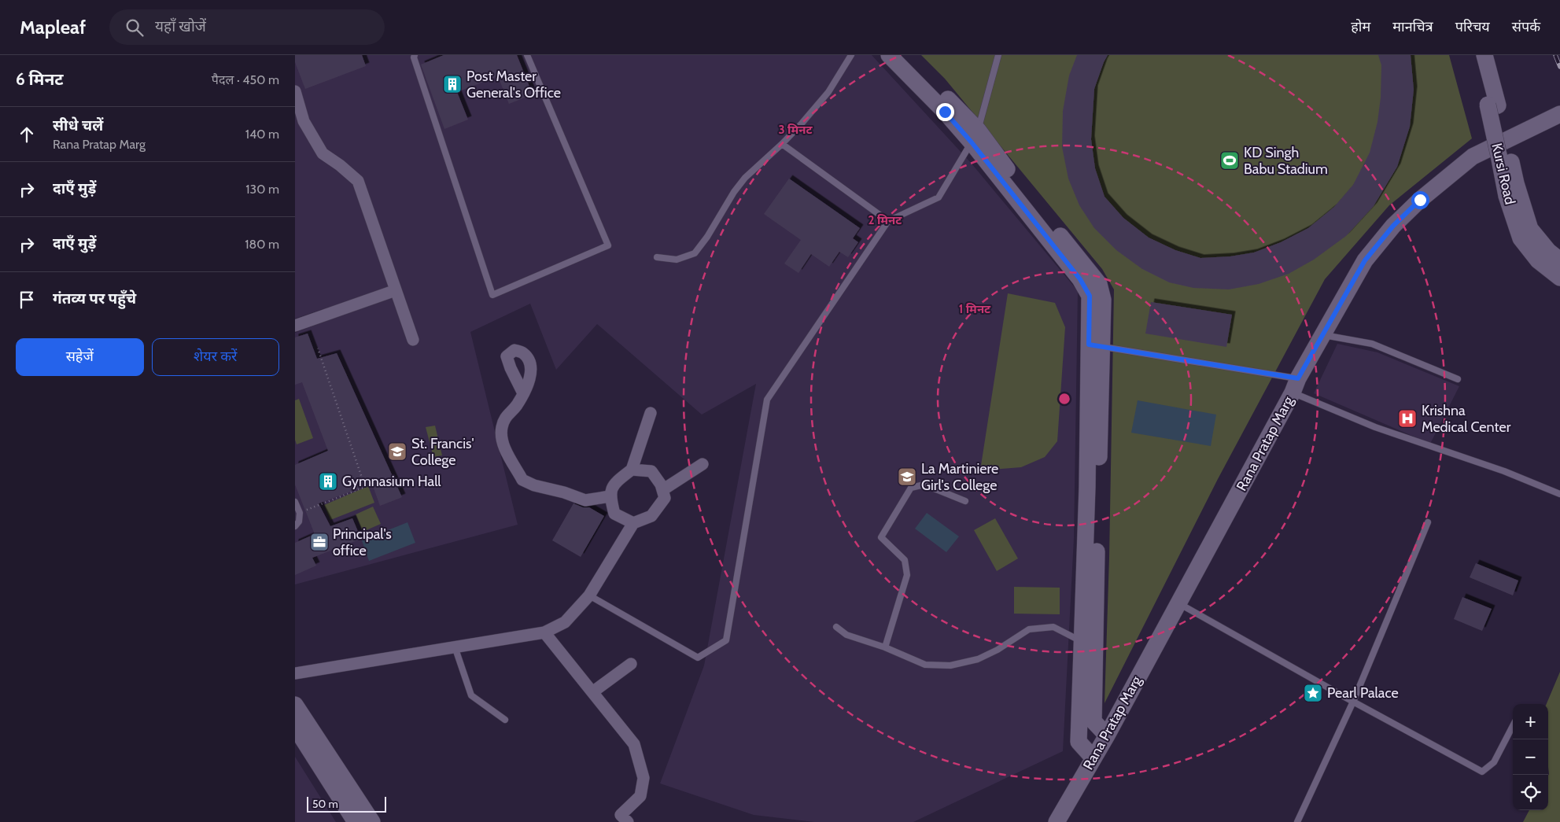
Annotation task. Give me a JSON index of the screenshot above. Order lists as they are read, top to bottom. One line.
{"streets":{"main road":["Kursi Road","Rana Pratap Marg"]},"places":{"building":["Post Master General's Office","Gymnasium Hall"],"sports":["KD Singh Babu Stadium"],"hospital":["Krishna Medical Center"],"school or university":["St. Francis' College","La Martiniere Girl's College"],"office":["Principal's office"],"place":["Pearl Palace"]},"scale_bar":"50 m","page":{"header":"Mapleaf","search":"यहाँ खोजें","nav":["होम","मानचित्र","परिचय","संपर्क"],"heading":["6 मिनट","पैदल · 450 m"],"list":[["सीधे चलें","Rana Pratap Marg","140 m"],["दाएँ मुड़ें","130 m"],["दाएँ मुड़ें","180 m"],"गंतव्य पर पहुँचे"],"buttons":["सहेजें","शेयर करें"],"map_buttons":["+","−"],"scale":"50 m"},"rings":["3 मिनट","2 मिनट","1 मिनट"]}
